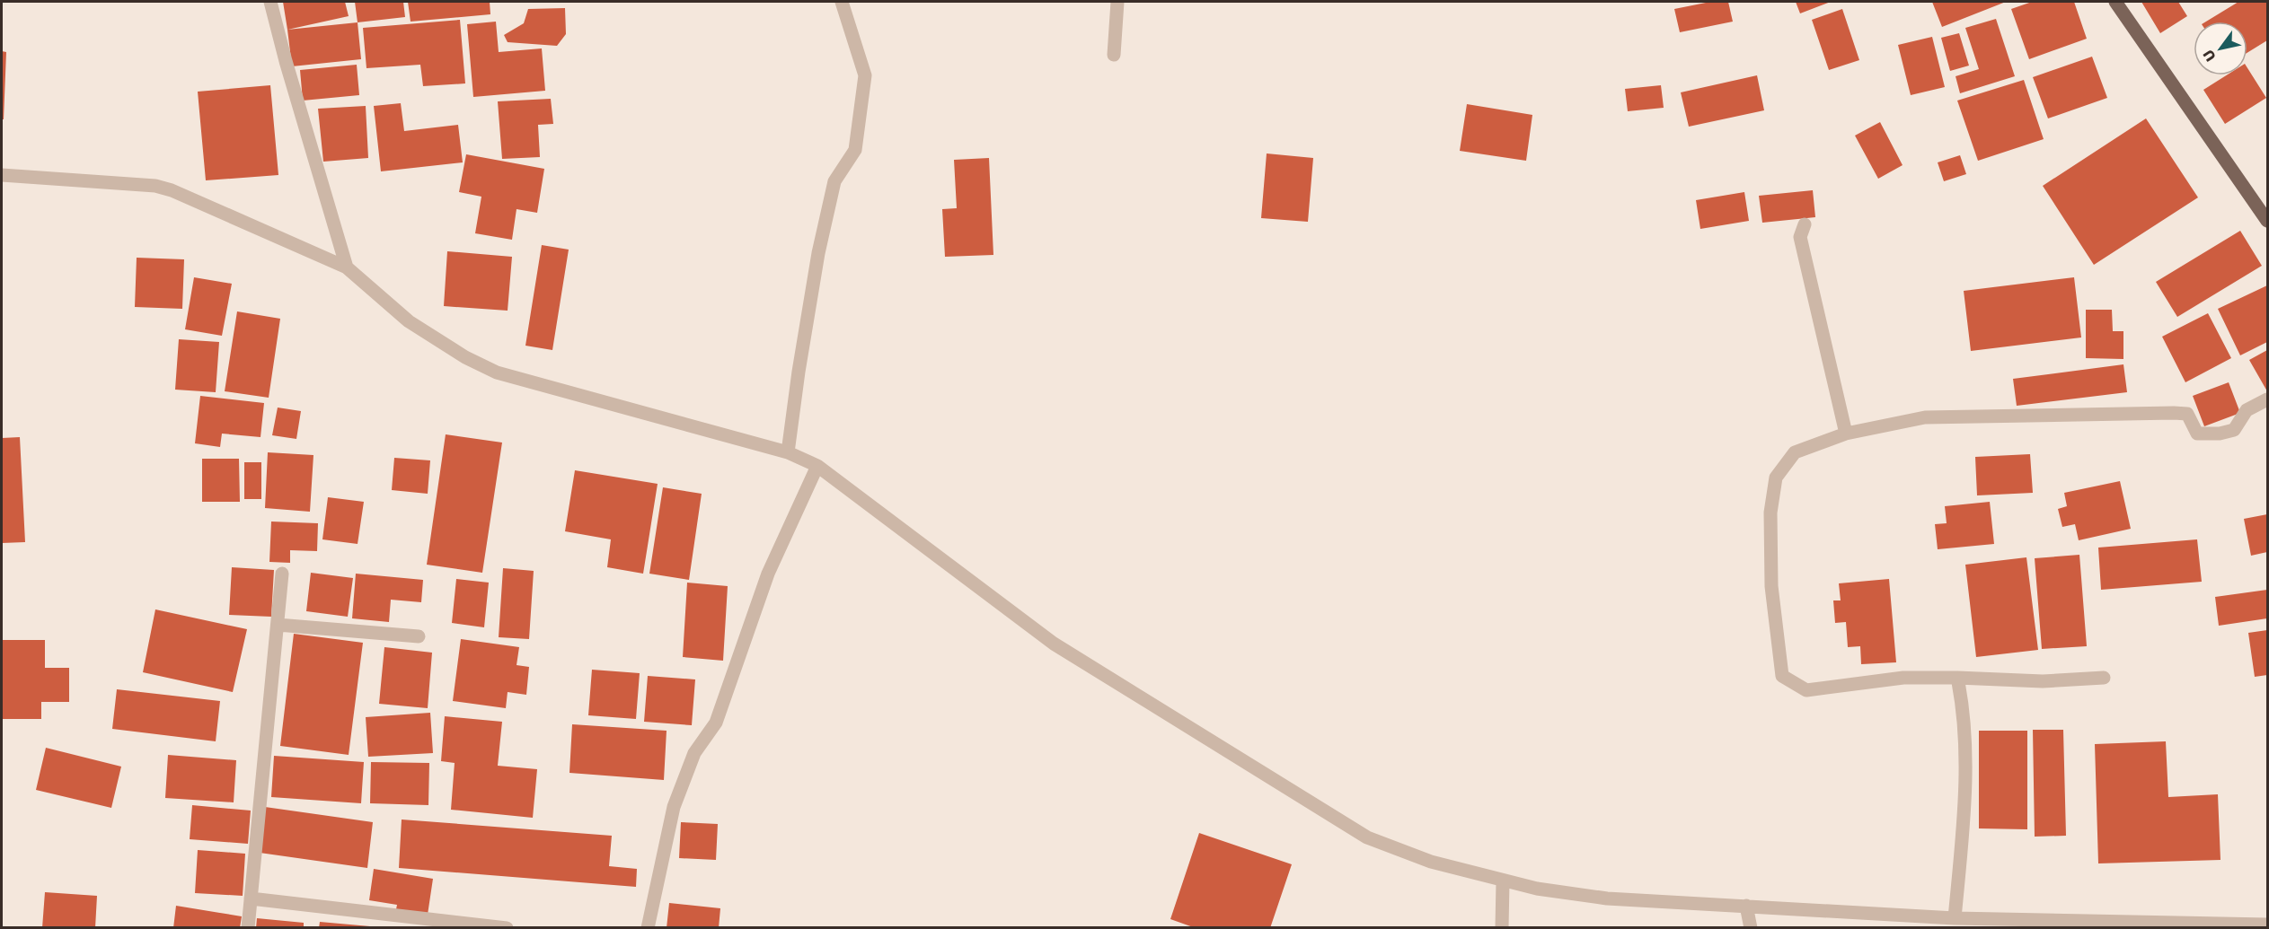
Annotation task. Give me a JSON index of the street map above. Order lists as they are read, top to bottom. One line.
{"north":"bottom left"}
